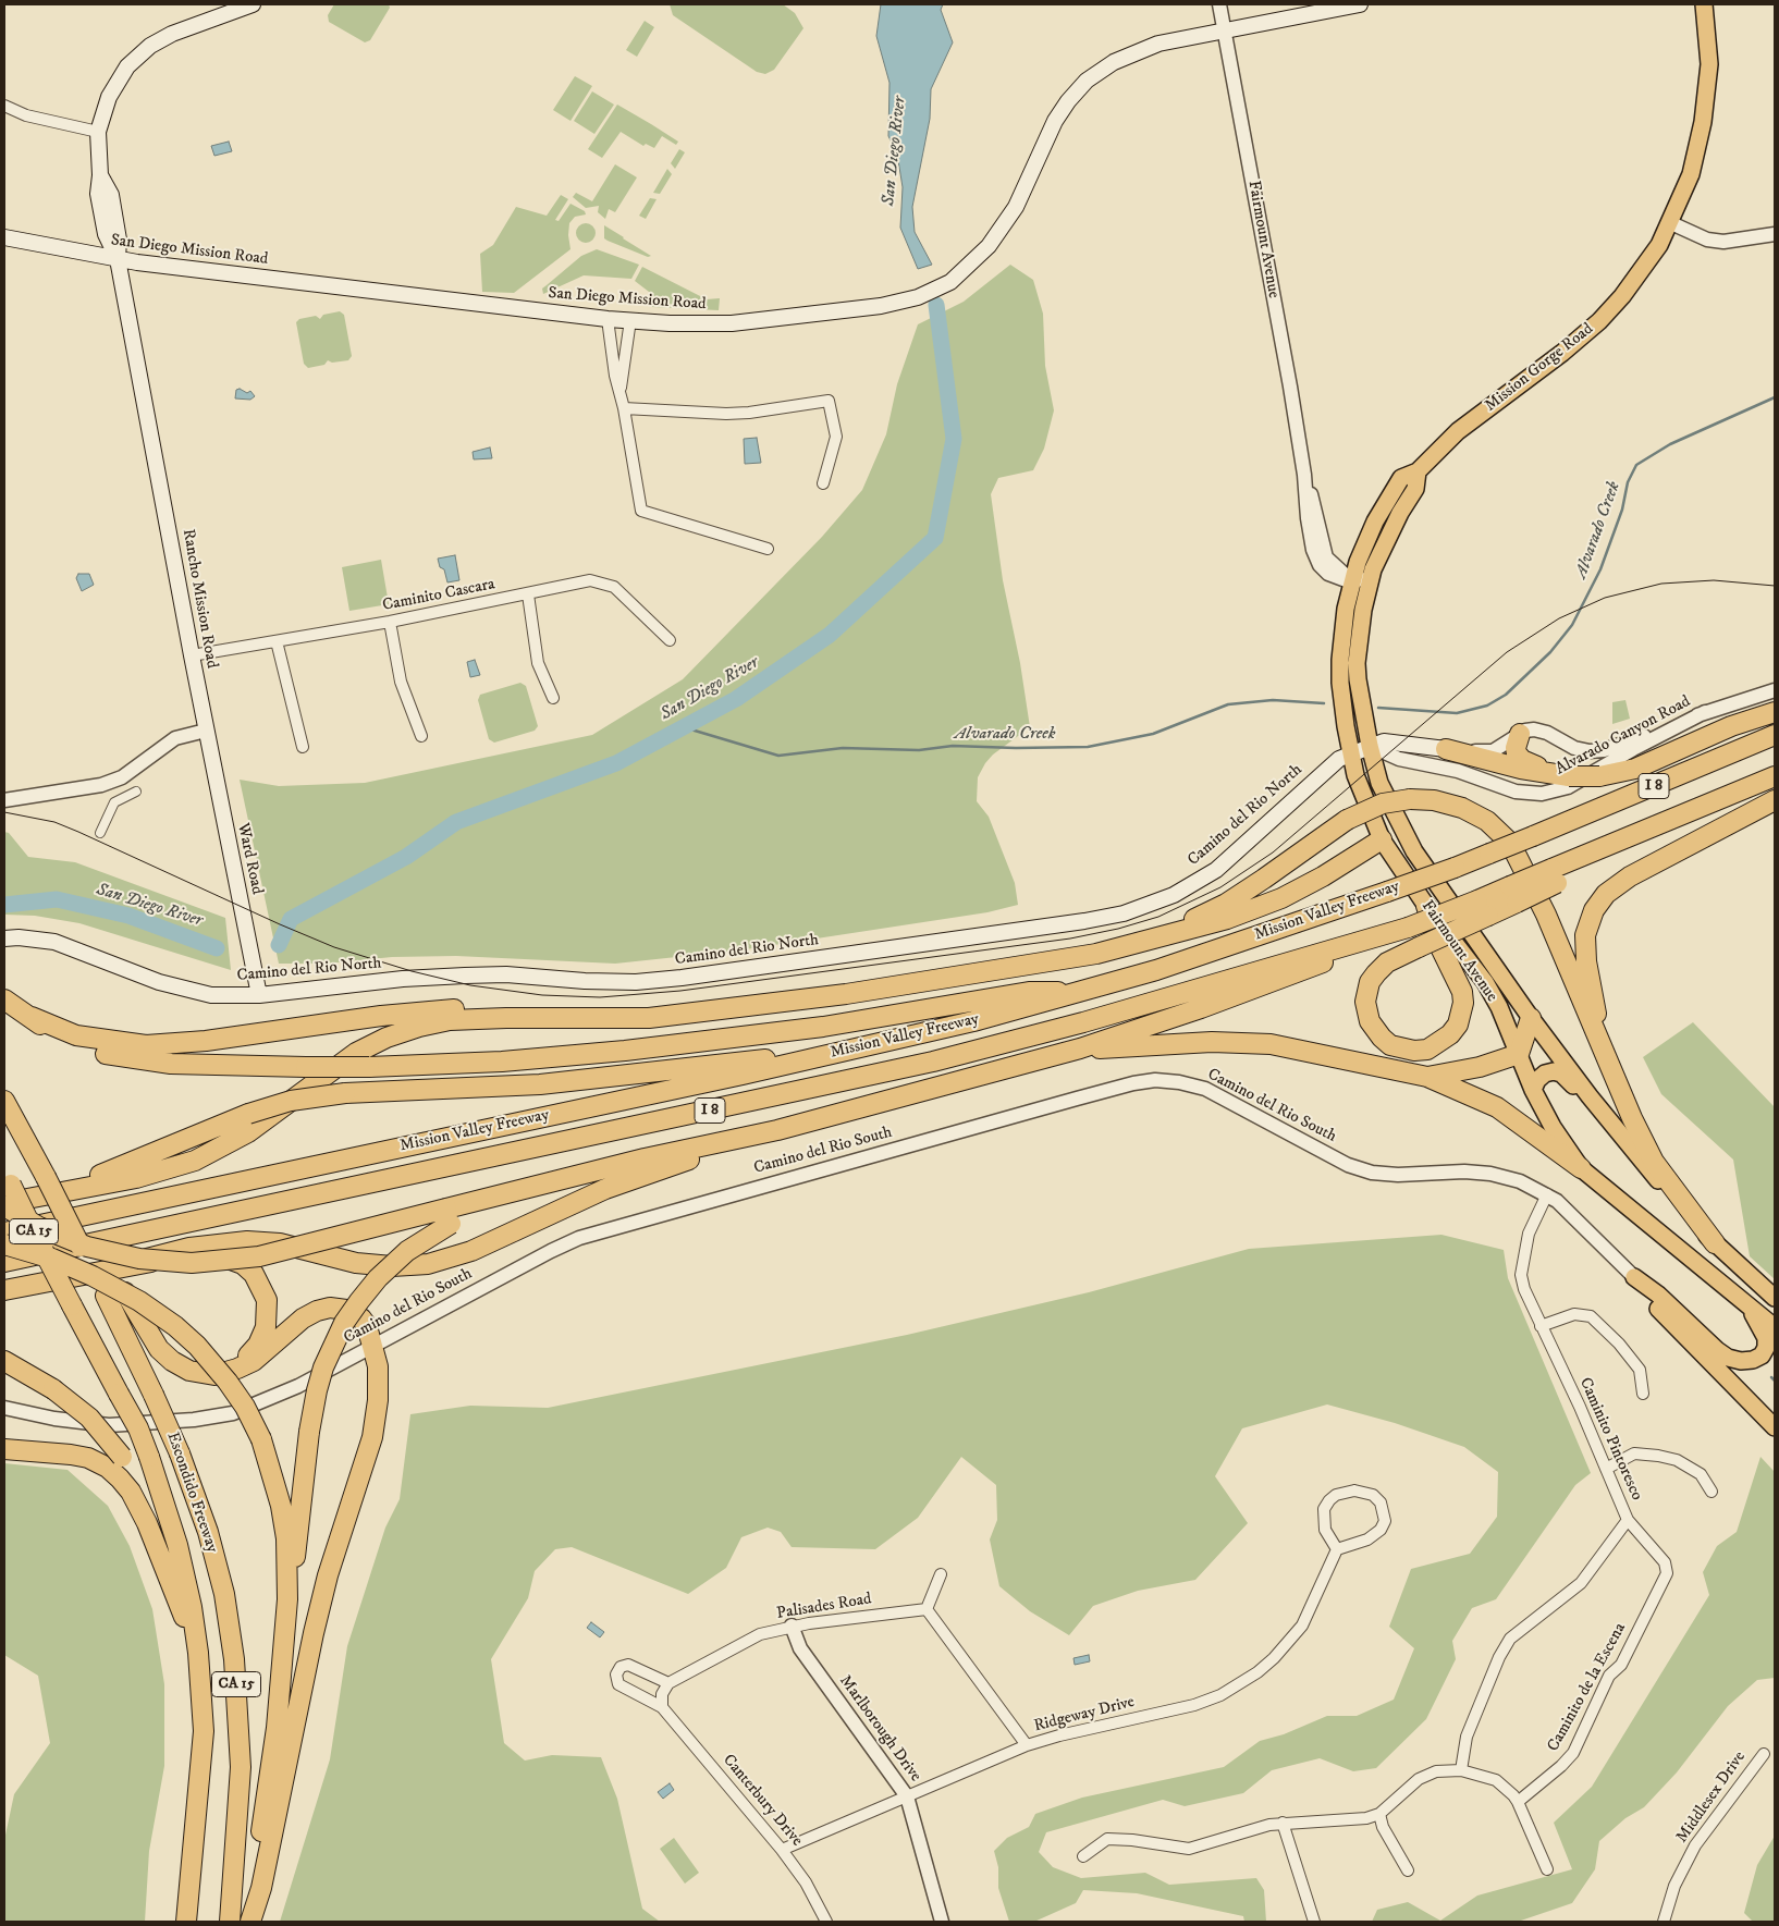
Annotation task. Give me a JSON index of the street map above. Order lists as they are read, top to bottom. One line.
{"streets":{"highway":["I 8","Mission Valley Freeway","CA 15","Escondido Freeway"],"main road":["Fairmount Avenue","San Diego Mission Road","Mission Gorge Road","Rancho Mission Road","Camino del Rio North","Ward Road"],"street":["Caminito Cascara","Alvarado Canyon Road","Camino del Rio South","Caminito Pintoresco","Palisades Road","Caminito de la Escena","Ridgeway Drive","Marlborough Drive","Middlesex Drive","Canterbury Drive"]},"crossings":[["Fairmount Avenue","San Diego Mission Road"],["Fairmount Avenue","Mission Gorge Road"],["Fairmount Avenue","Alvarado Canyon Road"],["Fairmount Avenue","Camino del Rio North"],["San Diego Mission Road","Rancho Mission Road"],["Caminito Cascara","Rancho Mission Road"],["Rancho Mission Road","Ward Road"],["Alvarado Canyon Road","Camino del Rio North"],["Camino del Rio North","Ward Road"],["Camino del Rio South","Caminito Pintoresco"],["Camino del Rio South","Escondido Freeway"],["Caminito Pintoresco","Caminito de la Escena"],["Palisades Road","Marlborough Drive"],["Ridgeway Drive","Marlborough Drive"],["Ridgeway Drive","Canterbury Drive"]],"water":["San Diego River","Alvarado Creek"]}
